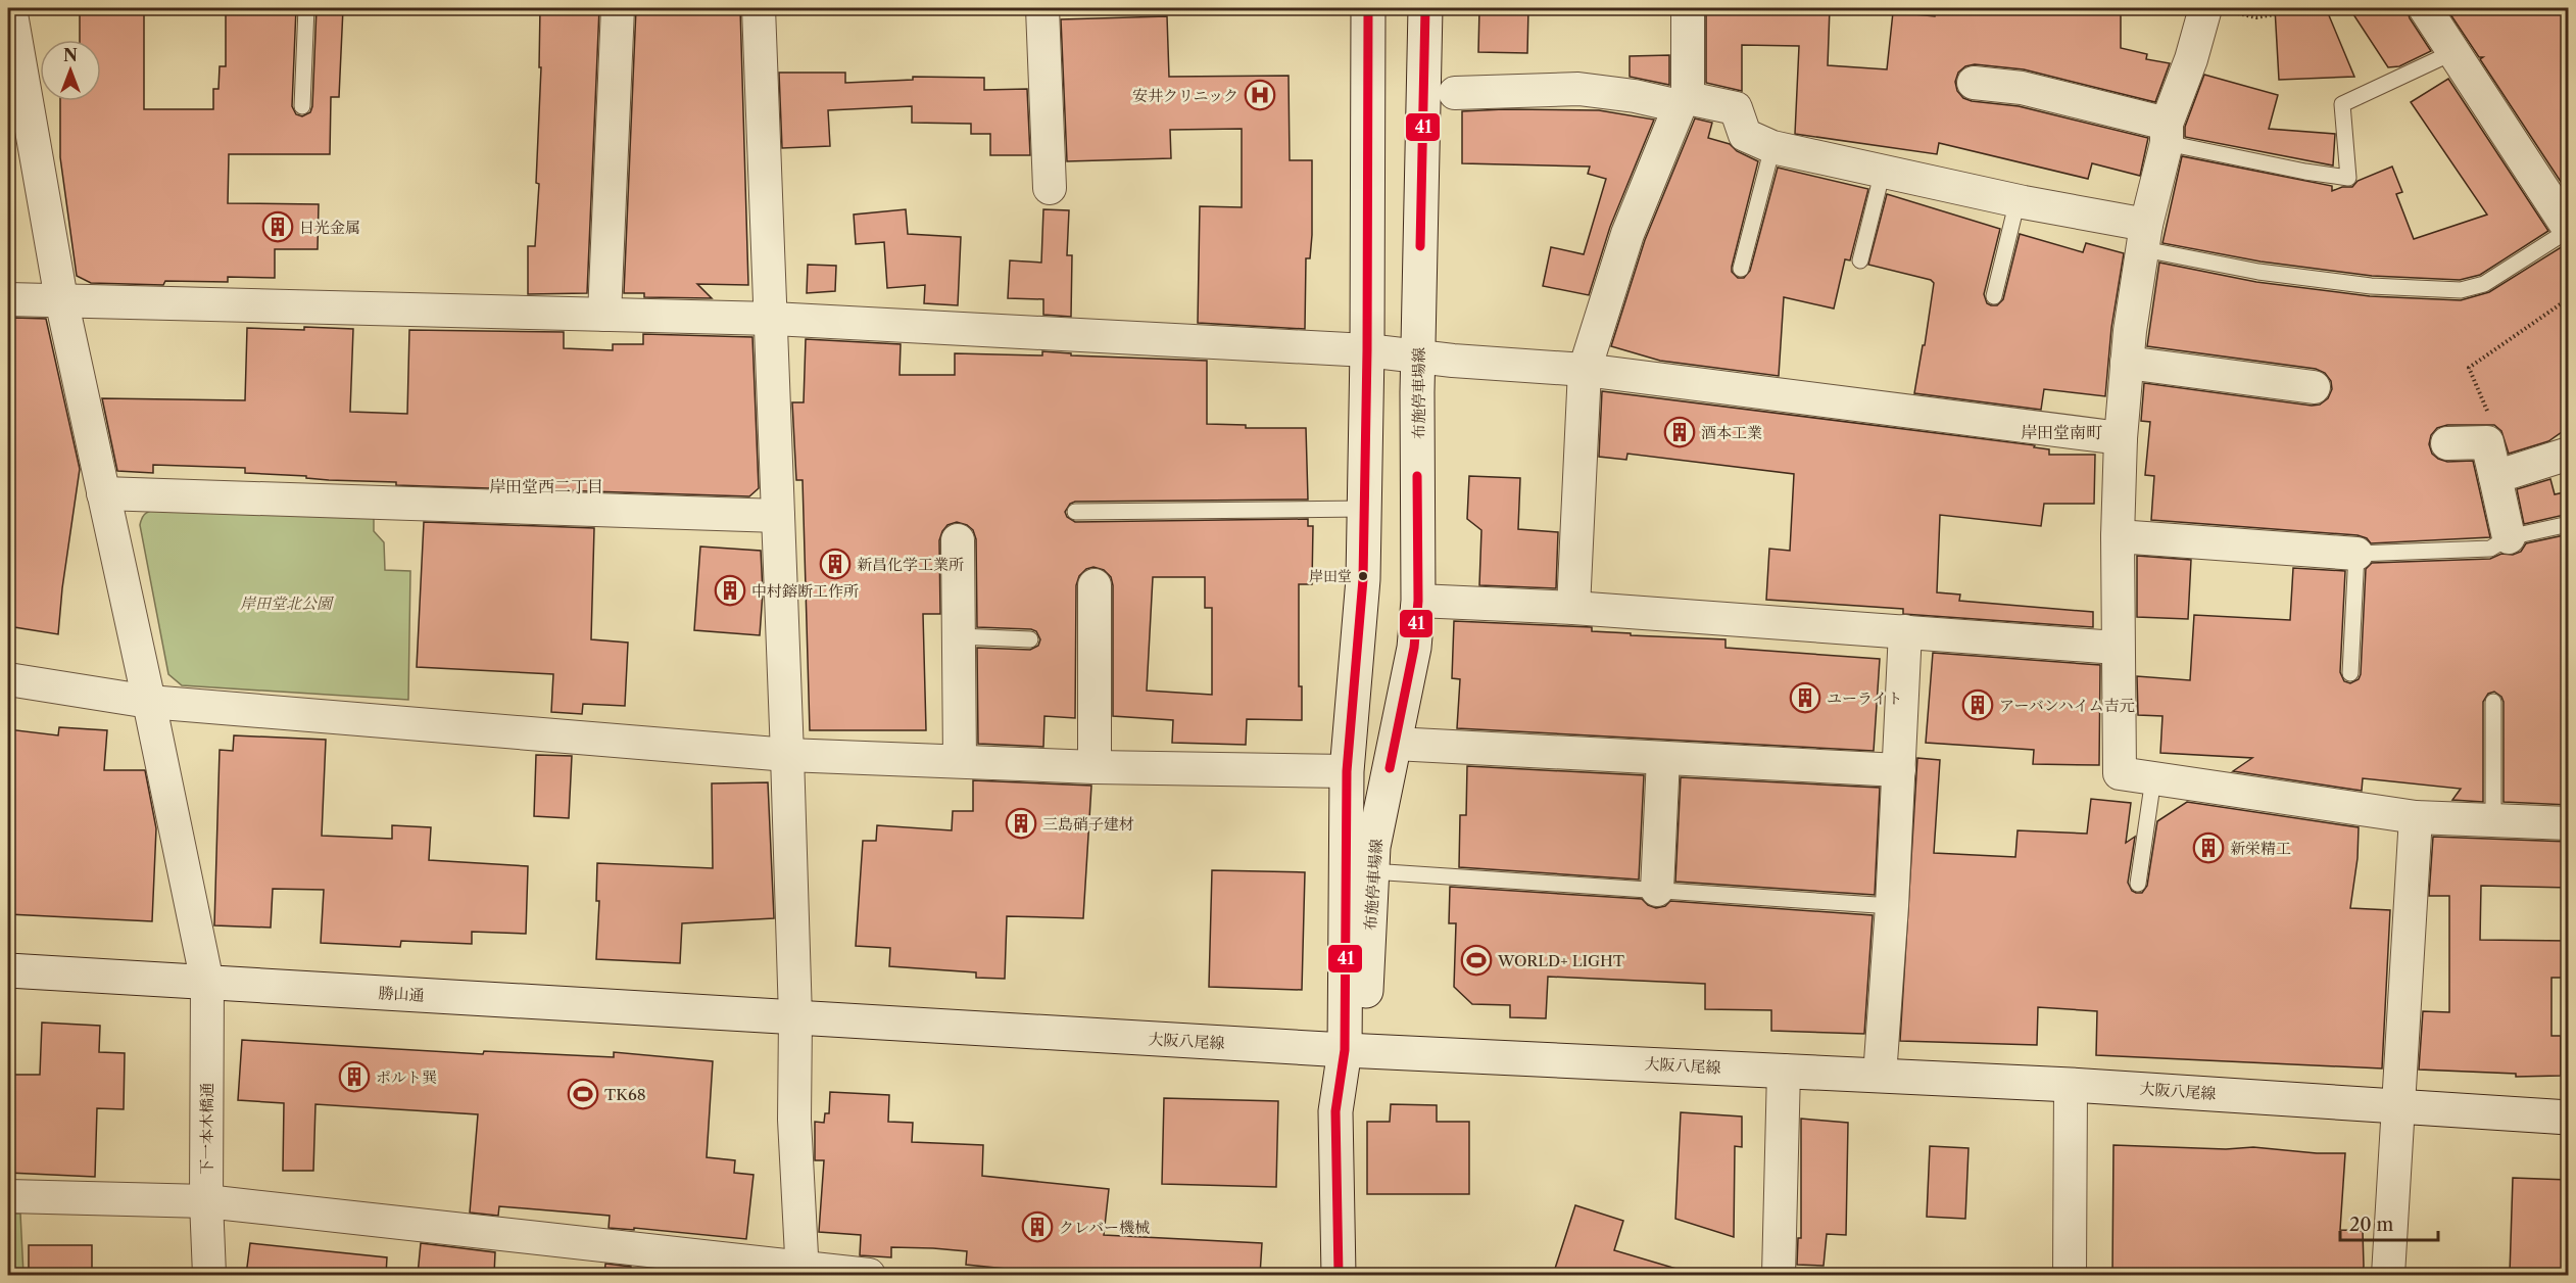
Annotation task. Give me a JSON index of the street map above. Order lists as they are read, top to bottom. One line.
{"streets":{"main road":["布施停車場線","勝山通","大阪八尾線"],"street":["下一本木橋通"]},"crossings":[["布施停車場線","大阪八尾線"],["勝山通","大阪八尾線"],["勝山通","下一本木橋通"]],"districts":["岸田堂南町","岸田堂西二丁目"],"parks":["岸田堂北公園"],"places":{"hospital":["安井クリニック"],"building":["日光金属","酒本工業","新昌化学工業所","中村鎔断工作所","ユーライト","アーバンハイム吉元","三島硝子建材","新栄精工","ポルト巽","クレバー機械"],"other":["岸田堂"],"sports":["WORLD+ LIGHT","TK68"]},"lines":["transit line 41"],"scale_bar":"20 m","north":"top"}
